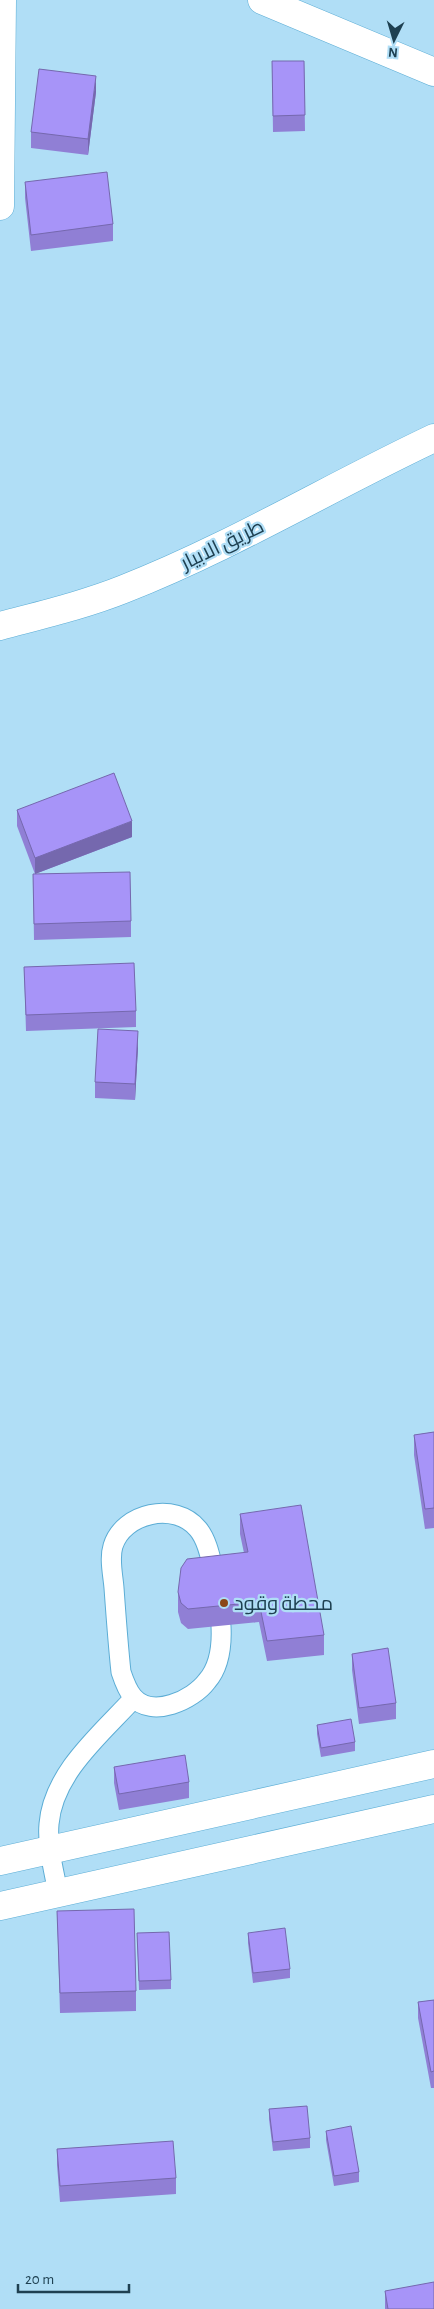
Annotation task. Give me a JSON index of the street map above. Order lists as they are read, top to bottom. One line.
{"streets":{"street":["طريق الابيار"]},"places":["محطة وقود"],"scale_bar":"20 m","north":"bottom"}
